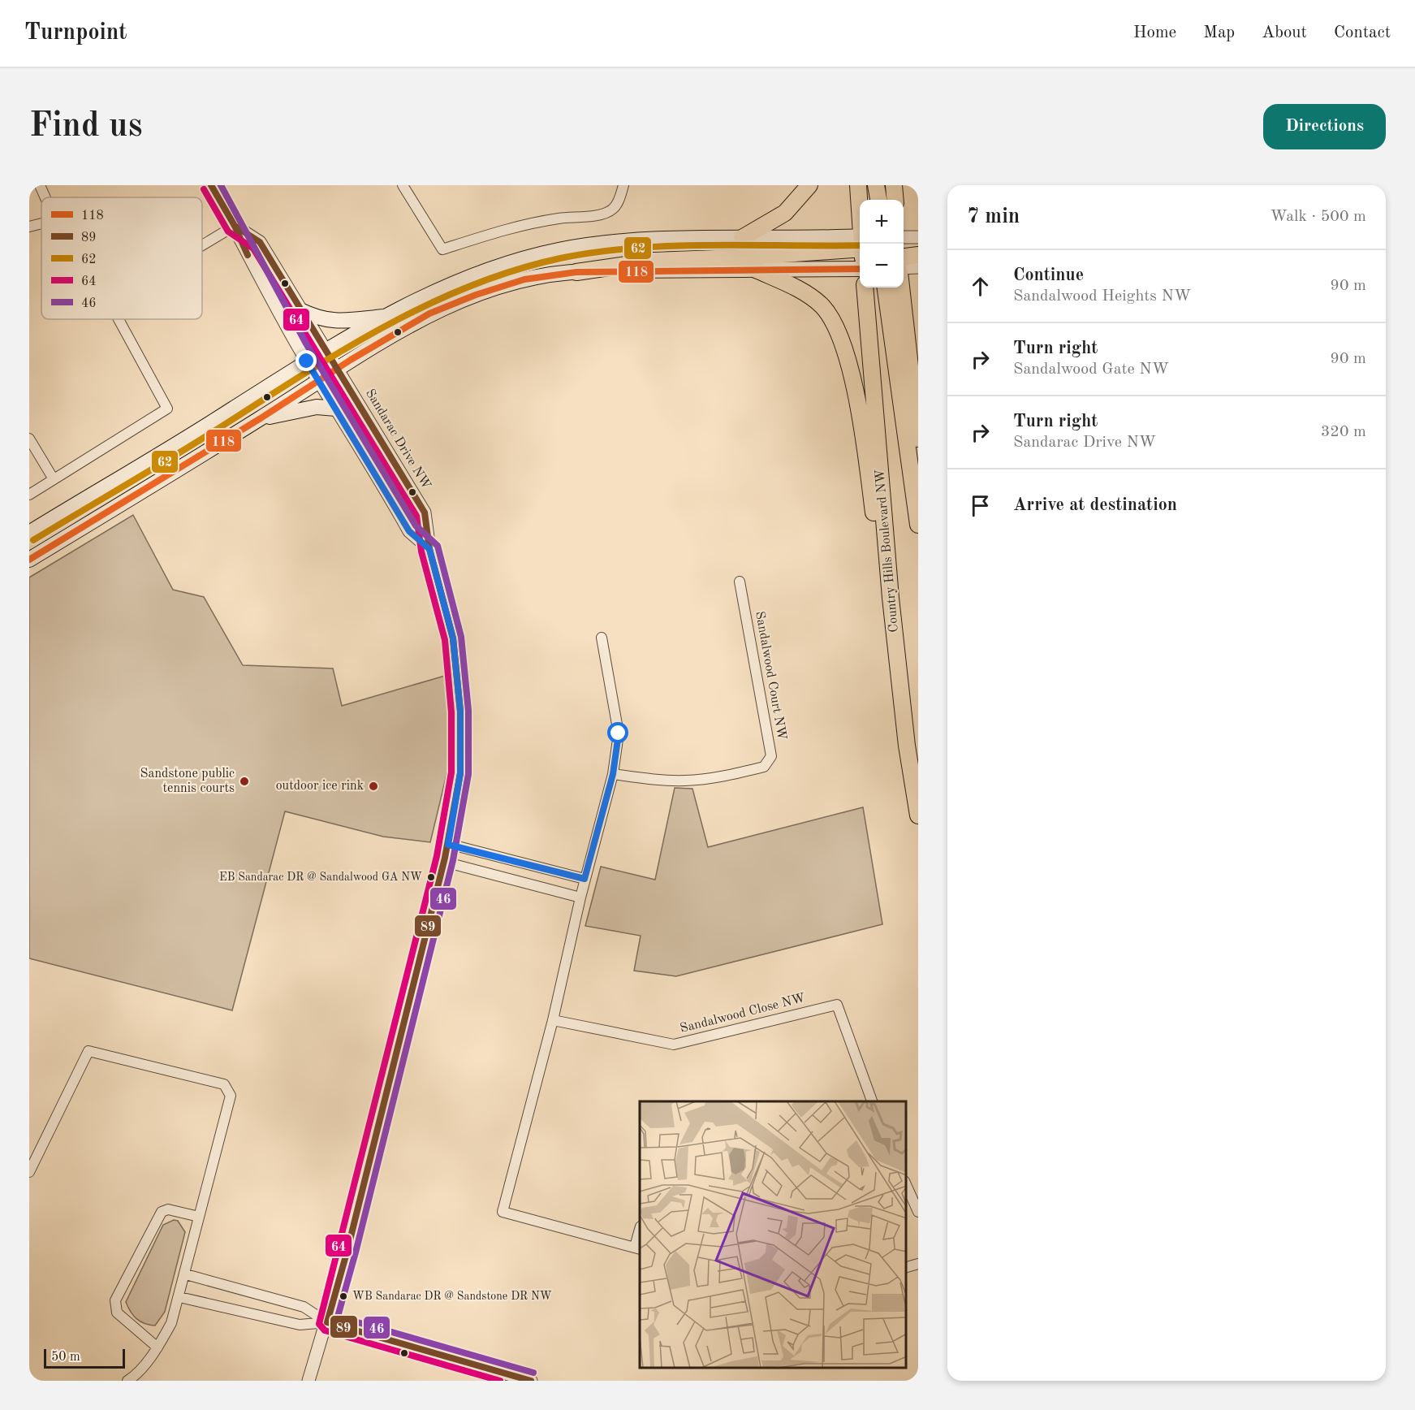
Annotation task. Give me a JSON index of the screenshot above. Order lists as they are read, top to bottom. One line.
{"streets":{"main road":["Country Hills Boulevard NW"],"street":["Sandarac Drive NW","Sandalwood Court NW","Sandalwood Close NW"]},"places":["Sandstone public tennis courts","outdoor ice rink","EB Sandarac DR @ Sandalwood GA NW","WB Sandarac DR @ Sandstone DR NW"],"lines":["transit line 89","transit line 46","transit line 64","transit line 62","transit line 118"],"legend":["118","89","62","64","46"],"scale_bar":"50 m","page":{"header":"Turnpoint","nav":["Home","Map","About","Contact"],"buttons":"Directions","title":"Find us","heading":["7 min","Walk · 500 m"],"map_buttons":["+","−"],"list":[["Continue","Sandalwood Heights NW","90 m"],["Turn right","Sandalwood Gate NW","90 m"],["Turn right","Sandarac Drive NW","320 m"],"Arrive at destination"],"scale":"50 m"}}
